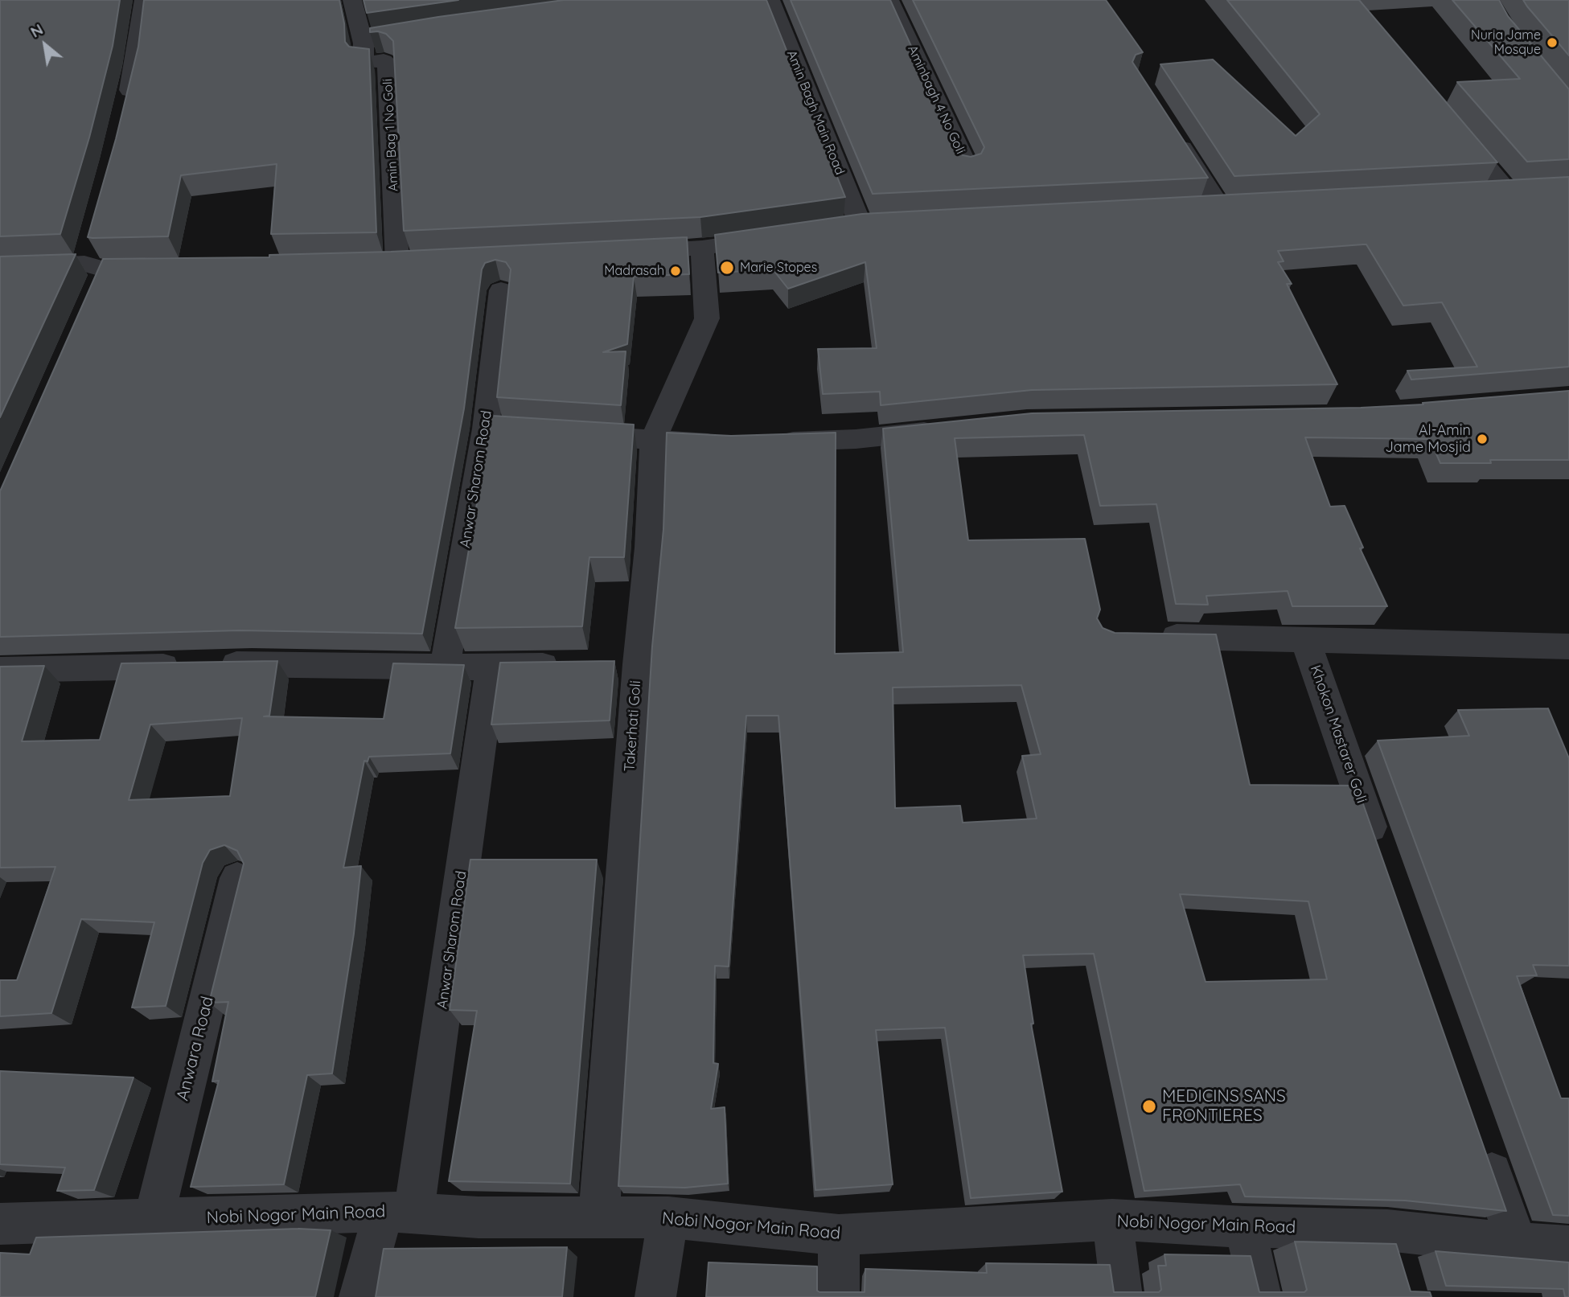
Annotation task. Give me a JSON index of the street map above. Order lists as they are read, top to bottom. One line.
{"streets":{"street":["Aminbagh 4 No Goli","Amin Bagh Main Road","Amin Bag 1 No Goli","Anwar Sharom Road","Takerhati Goli","Khokon Mastarer Goli","Anwara Road","Nobi Nogor Main Road"]},"crossings":[["Anwar Sharom Road","Nobi Nogor Main Road"],["Takerhati Goli","Nobi Nogor Main Road"],["Anwara Road","Nobi Nogor Main Road"]],"places":["Nuria Jame Mosque","Marie Stopes","Madrasah","Al-Amin Jame Mosjid","MEDICINS SANS FRONTIERES"],"north":"top left"}
